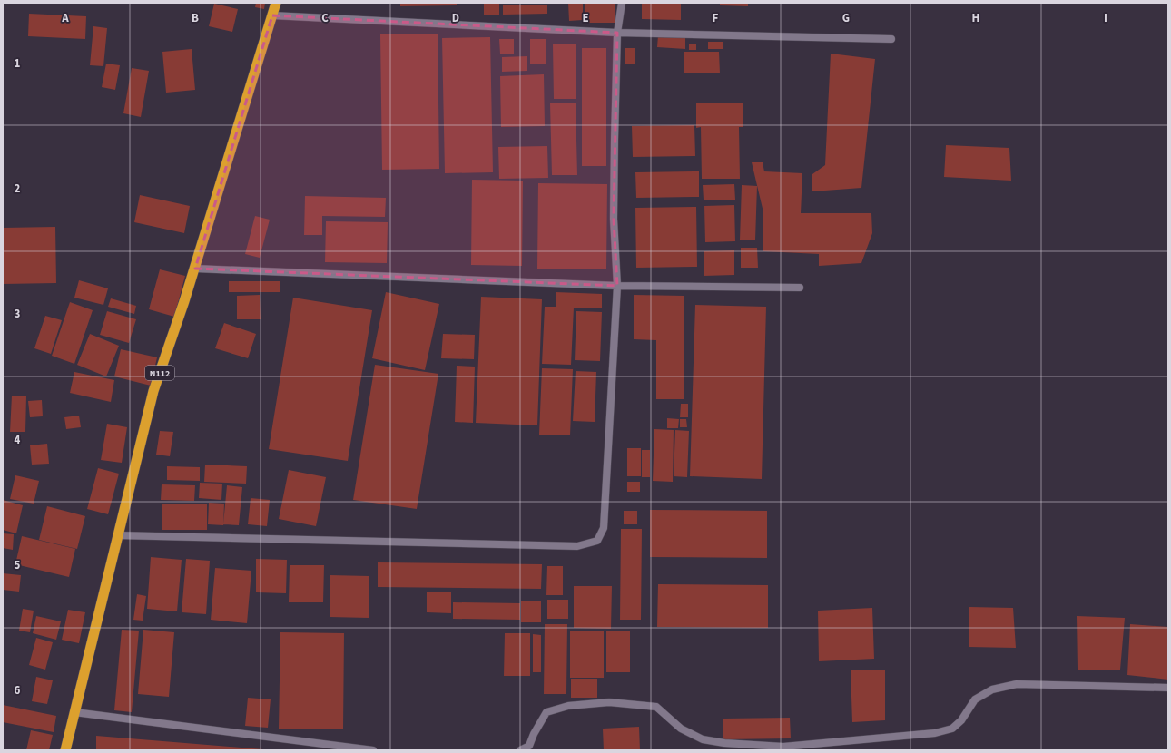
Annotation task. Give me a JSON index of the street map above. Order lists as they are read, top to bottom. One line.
{"streets":{"highway":["N112"]},"grid":{"columns":["A","B","C","D","E","F","G","H","I"],"rows":["1","2","3","4","5","6"]}}
